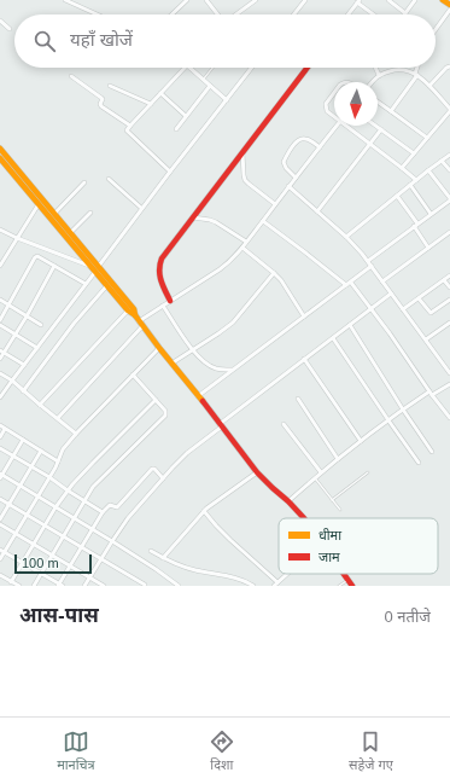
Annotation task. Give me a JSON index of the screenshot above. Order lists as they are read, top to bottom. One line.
{"legend":["धीमा","जाम"],"scale_bar":"100 m","north":"bottom","page":{"search":"यहाँ खोजें","scale":"100 m","heading":["आस-पास","0 नतीजे"],"nav":["मानचित्र","दिशा","सहेजे गए"]}}
